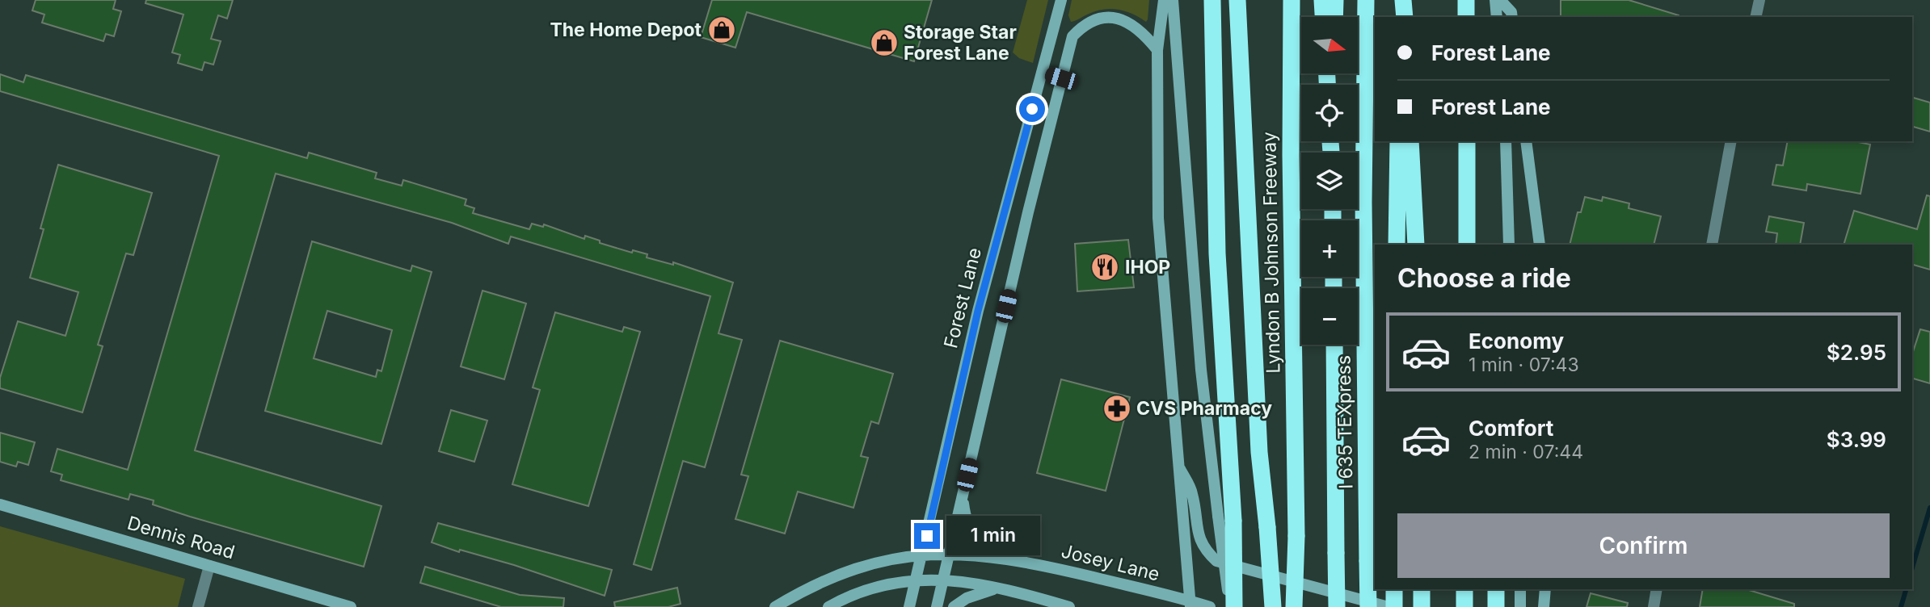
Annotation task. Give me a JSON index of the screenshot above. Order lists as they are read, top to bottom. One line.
{"streets":{"highway":["Lyndon B Johnson Freeway","I 635 TEXpress"],"main road":["Forest Lane","Dennis Road","Josey Lane"]},"crossings":[["Forest Lane","Josey Lane"]],"places":{"shop":["The Home Depot","Storage Star Forest Lane"],"restaurant":["IHOP"],"pharmacy":["CVS Pharmacy"]},"north":"right","page":{"map_buttons":["+","−"],"banner":["Forest Lane","Forest Lane"],"heading":"Choose a ride","list":[{"name":"Economy","note":"1 min · 07:43","value":"$2.95"},{"name":"Comfort","note":"2 min · 07:44","value":"$3.99"}],"buttons":"Confirm","bubble":"1 min"}}
